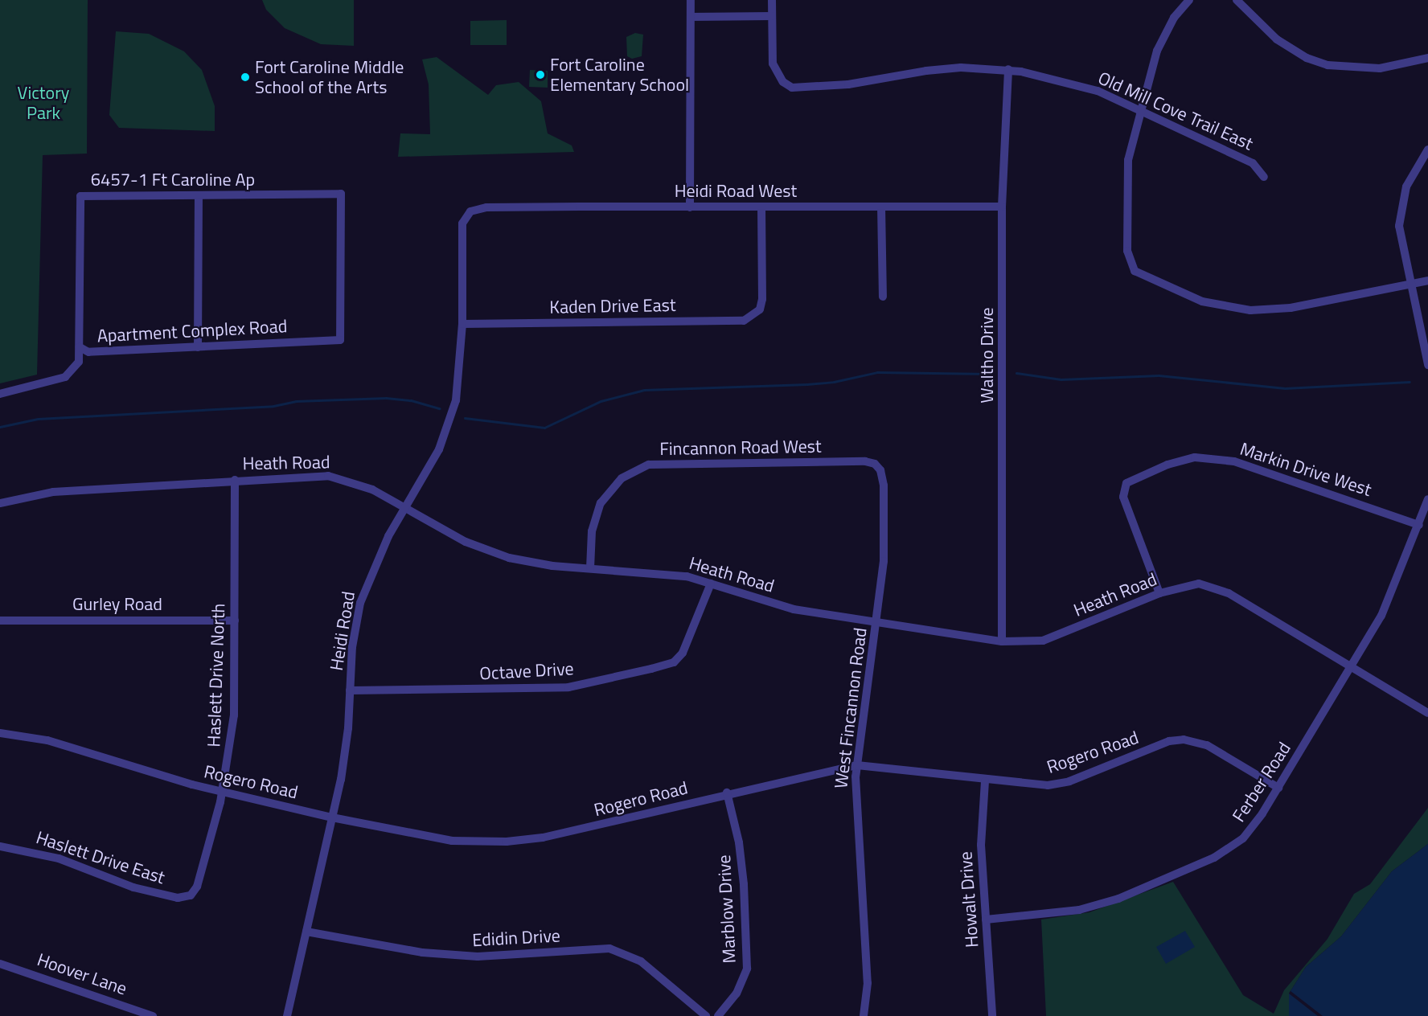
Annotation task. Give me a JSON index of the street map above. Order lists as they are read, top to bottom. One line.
{"streets":{"street":["Old Mill Cove Trail East","6457-1 Ft Caroline Ap","Heidi Road West","Kaden Drive East","Apartment Complex Road","Waltho Drive","Fincannon Road West","Heath Road","Markin Drive West","Gurley Road","Heidi Road","Octave Drive","Haslett Drive North","West Fincannon Road","Rogero Road","Ferber Road","Haslett Drive East","Howalt Drive","Marblow Drive","Edidin Drive","Hoover Lane"]},"crossings":[["Old Mill Cove Trail East","Waltho Drive"],["6457-1 Ft Caroline Ap","Apartment Complex Road"],["Heidi Road West","Kaden Drive East"],["Heidi Road West","Waltho Drive"],["Heidi Road West","Heidi Road"],["Kaden Drive East","Heidi Road"],["Waltho Drive","Heath Road"],["Fincannon Road West","Heath Road"],["Fincannon Road West","West Fincannon Road"],["Heath Road","Markin Drive West"],["Heath Road","Heidi Road"],["Heath Road","Octave Drive"],["Heath Road","Haslett Drive North"],["Heath Road","West Fincannon Road"],["Heath Road","Ferber Road"],["Markin Drive West","Ferber Road"],["Gurley Road","Haslett Drive North"],["Heidi Road","Octave Drive"],["Heidi Road","Rogero Road"],["Heidi Road","Edidin Drive"],["Haslett Drive North","Rogero Road"],["Haslett Drive North","Haslett Drive East"],["West Fincannon Road","Rogero Road"],["Rogero Road","Ferber Road"],["Rogero Road","Howalt Drive"],["Rogero Road","Marblow Drive"],["Ferber Road","Howalt Drive"]],"parks":["Victory Park"],"places":["Fort Caroline Elementary School","Fort Caroline Middle School of the Arts"]}
